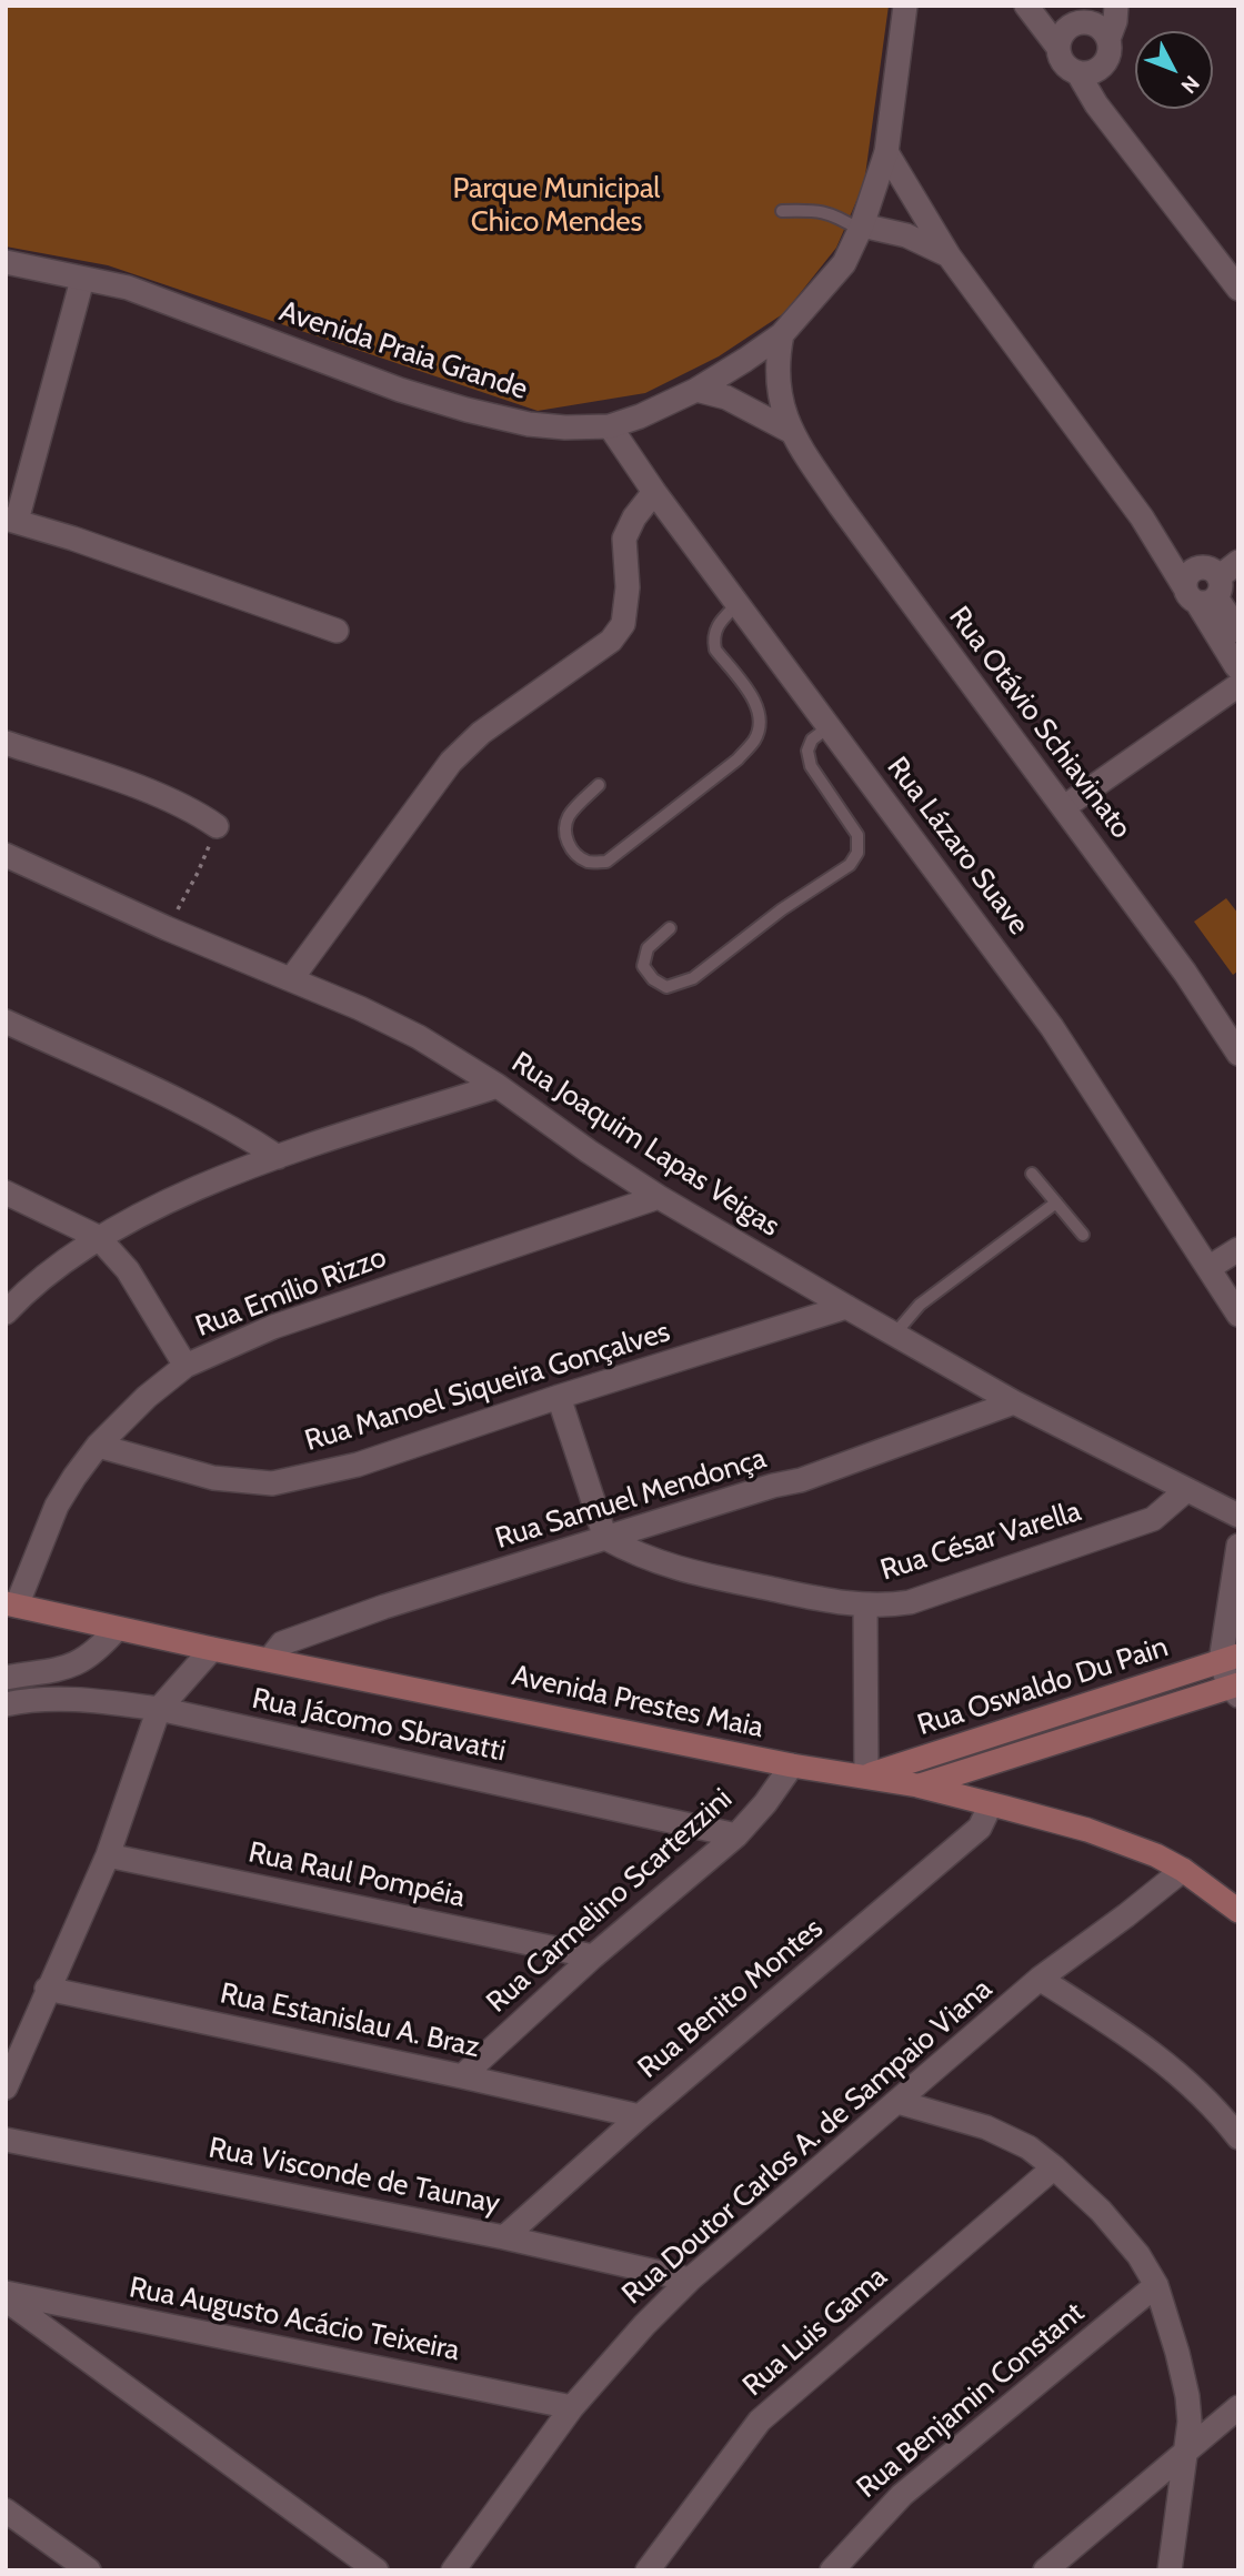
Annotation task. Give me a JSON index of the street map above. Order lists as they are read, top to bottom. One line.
{"streets":{"main road":["Rua Oswaldo Du Pain","Avenida Prestes Maia"],"street":["Avenida Praia Grande","Rua Otávio Schiavinato","Rua Lázaro Suave","Rua Joaquim Lapas Veigas","Rua Emílio Rizzo","Rua Manoel Siqueira Gonçalves","Rua Samuel Mendonça","Rua César Varella","Rua Jácomo Sbravatti","Rua Raul Pompéia","Rua Carmelino Scartezzini","Rua Benito Montes","Rua Estanislau A. Braz","Rua Doutor Carlos A. de Sampaio Viana","Rua Visconde de Taunay","Rua Augusto Acácio Teixeira","Rua Luis Gama","Rua Benjamin Constant"]},"crossings":[["Avenida Praia Grande","Rua Otávio Schiavinato"],["Avenida Praia Grande","Rua Lázaro Suave"],["Rua Joaquim Lapas Veigas","Rua Emílio Rizzo"],["Rua Joaquim Lapas Veigas","Rua Manoel Siqueira Gonçalves"],["Rua Joaquim Lapas Veigas","Rua Samuel Mendonça"],["Rua Joaquim Lapas Veigas","Rua César Varella"],["Rua Emílio Rizzo","Rua Manoel Siqueira Gonçalves"],["Rua Emílio Rizzo","Avenida Prestes Maia"],["Rua Samuel Mendonça","Rua César Varella"],["Rua Samuel Mendonça","Avenida Prestes Maia"],["Rua Oswaldo Du Pain","Avenida Prestes Maia"],["Avenida Prestes Maia","Rua Carmelino Scartezzini"],["Avenida Prestes Maia","Rua Benito Montes"],["Avenida Prestes Maia","Rua Doutor Carlos A. de Sampaio Viana"],["Rua Jácomo Sbravatti","Rua Carmelino Scartezzini"],["Rua Raul Pompéia","Rua Carmelino Scartezzini"],["Rua Carmelino Scartezzini","Rua Estanislau A. Braz"],["Rua Benito Montes","Rua Estanislau A. Braz"],["Rua Benito Montes","Rua Visconde de Taunay"],["Rua Doutor Carlos A. de Sampaio Viana","Rua Visconde de Taunay"],["Rua Doutor Carlos A. de Sampaio Viana","Rua Augusto Acácio Teixeira"]],"parks":["Parque Municipal Chico Mendes"],"north":"bottom right"}
